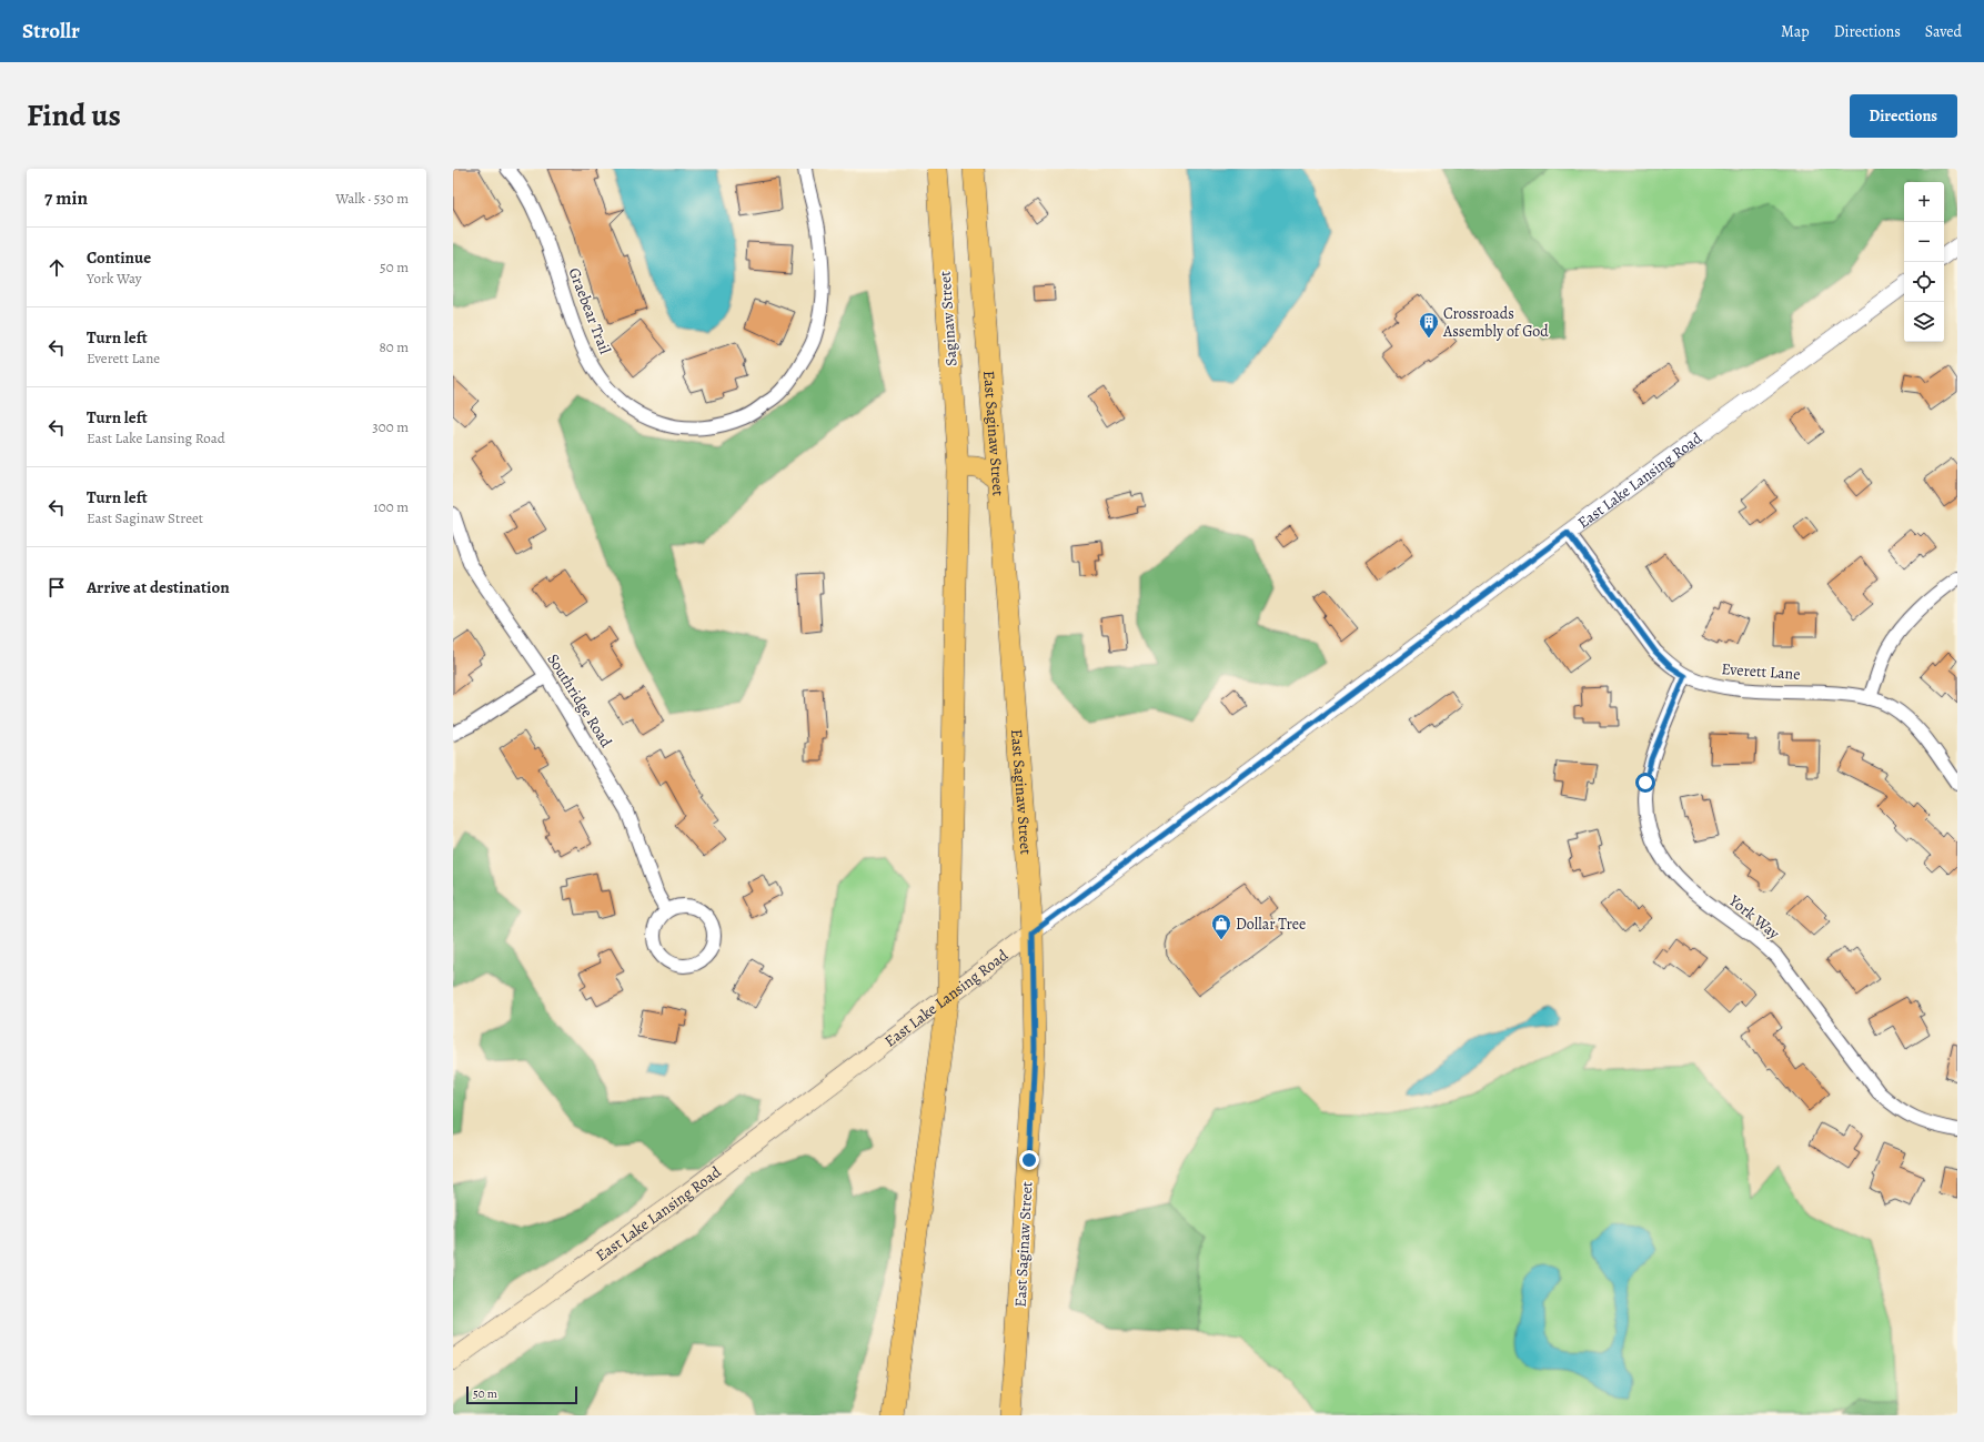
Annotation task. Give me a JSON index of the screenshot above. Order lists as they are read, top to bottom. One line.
{"streets":{"main road":["Saginaw Street","East Saginaw Street","East Lake Lansing Road"],"street":["Graebear Trail","Everett Lane","Southridge Road","York Way"]},"crossings":[["East Saginaw Street","East Lake Lansing Road"],["East Lake Lansing Road","Everett Lane"],["Everett Lane","York Way"]],"places":{"building":["Crossroads Assembly of God"],"shop":["Dollar Tree"]},"scale_bar":"50 m","page":{"header":"Strollr","nav":["Map","Directions","Saved"],"title":"Find us","buttons":"Directions","heading":["7 min","Walk · 530 m"],"map_buttons":["+","−"],"list":[["Continue","York Way","50 m"],["Turn left","Everett Lane","80 m"],["Turn left","East Lake Lansing Road","300 m"],["Turn left","East Saginaw Street","100 m"],"Arrive at destination"],"scale":"50 m"}}
